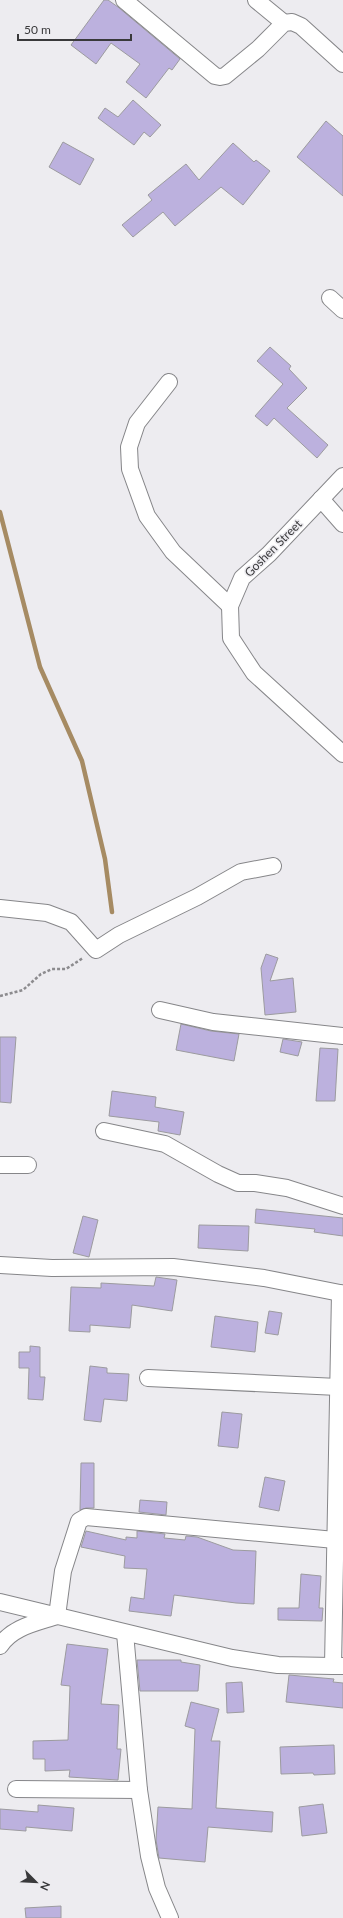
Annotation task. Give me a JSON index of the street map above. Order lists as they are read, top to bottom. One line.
{"streets":{"street":["Goshen Street"]},"scale_bar":"50 m","north":"bottom right"}
